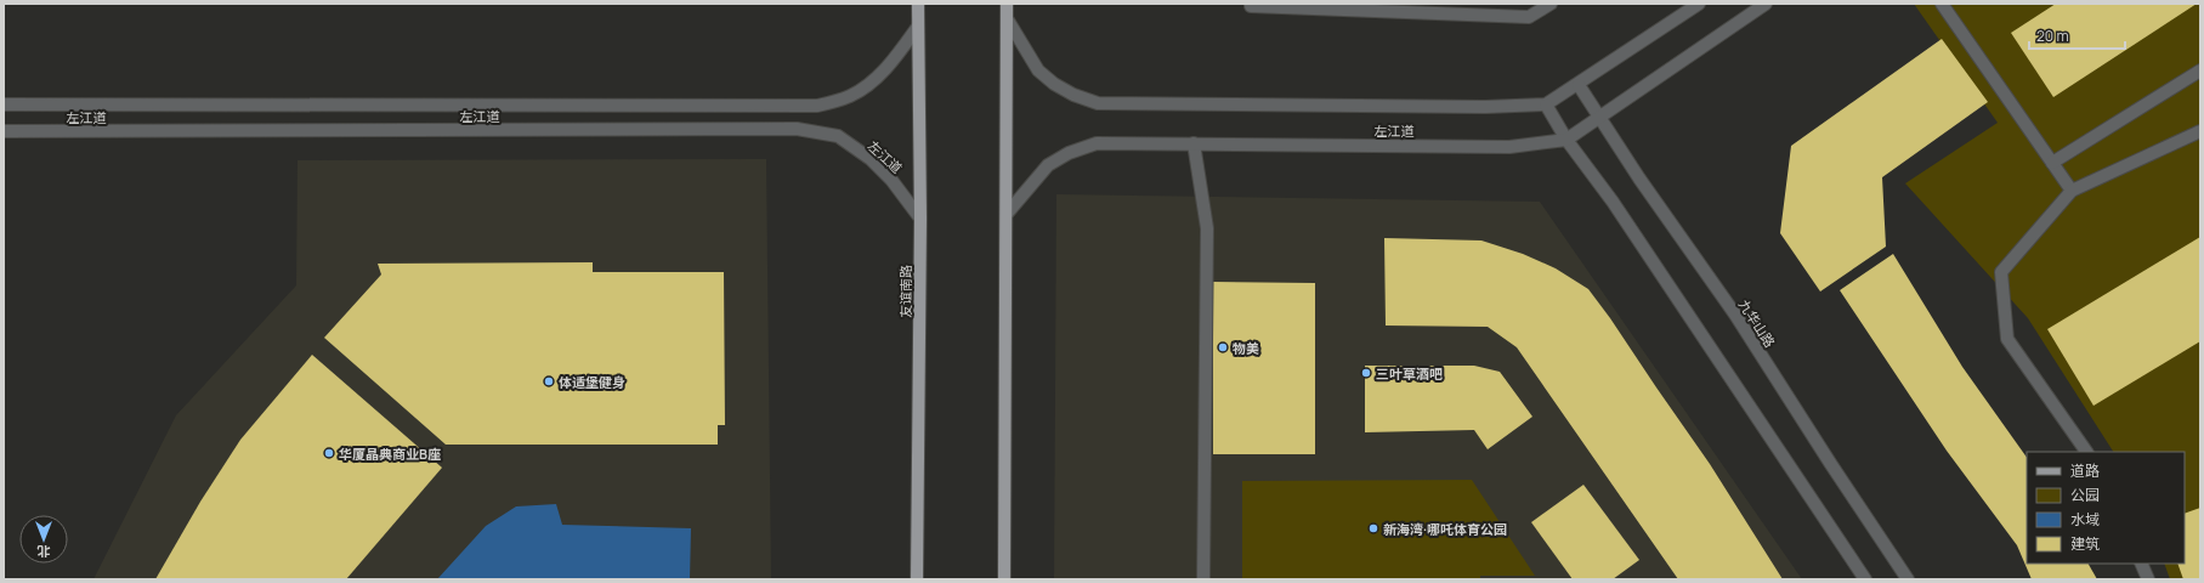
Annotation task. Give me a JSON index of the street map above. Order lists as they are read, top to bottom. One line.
{"streets":{"main road":["友谊南路"],"street":["左江道","九华山路"]},"crossings":[["左江道","友谊南路"],["左江道","九华山路"]],"places":["物美","三叶草酒吧","体适堡健身","华厦晶典商业B座","新海湾·哪吒体育公园"],"legend":["道路","公园","水域","建筑"],"scale_bar":"20 m","north":"bottom"}
